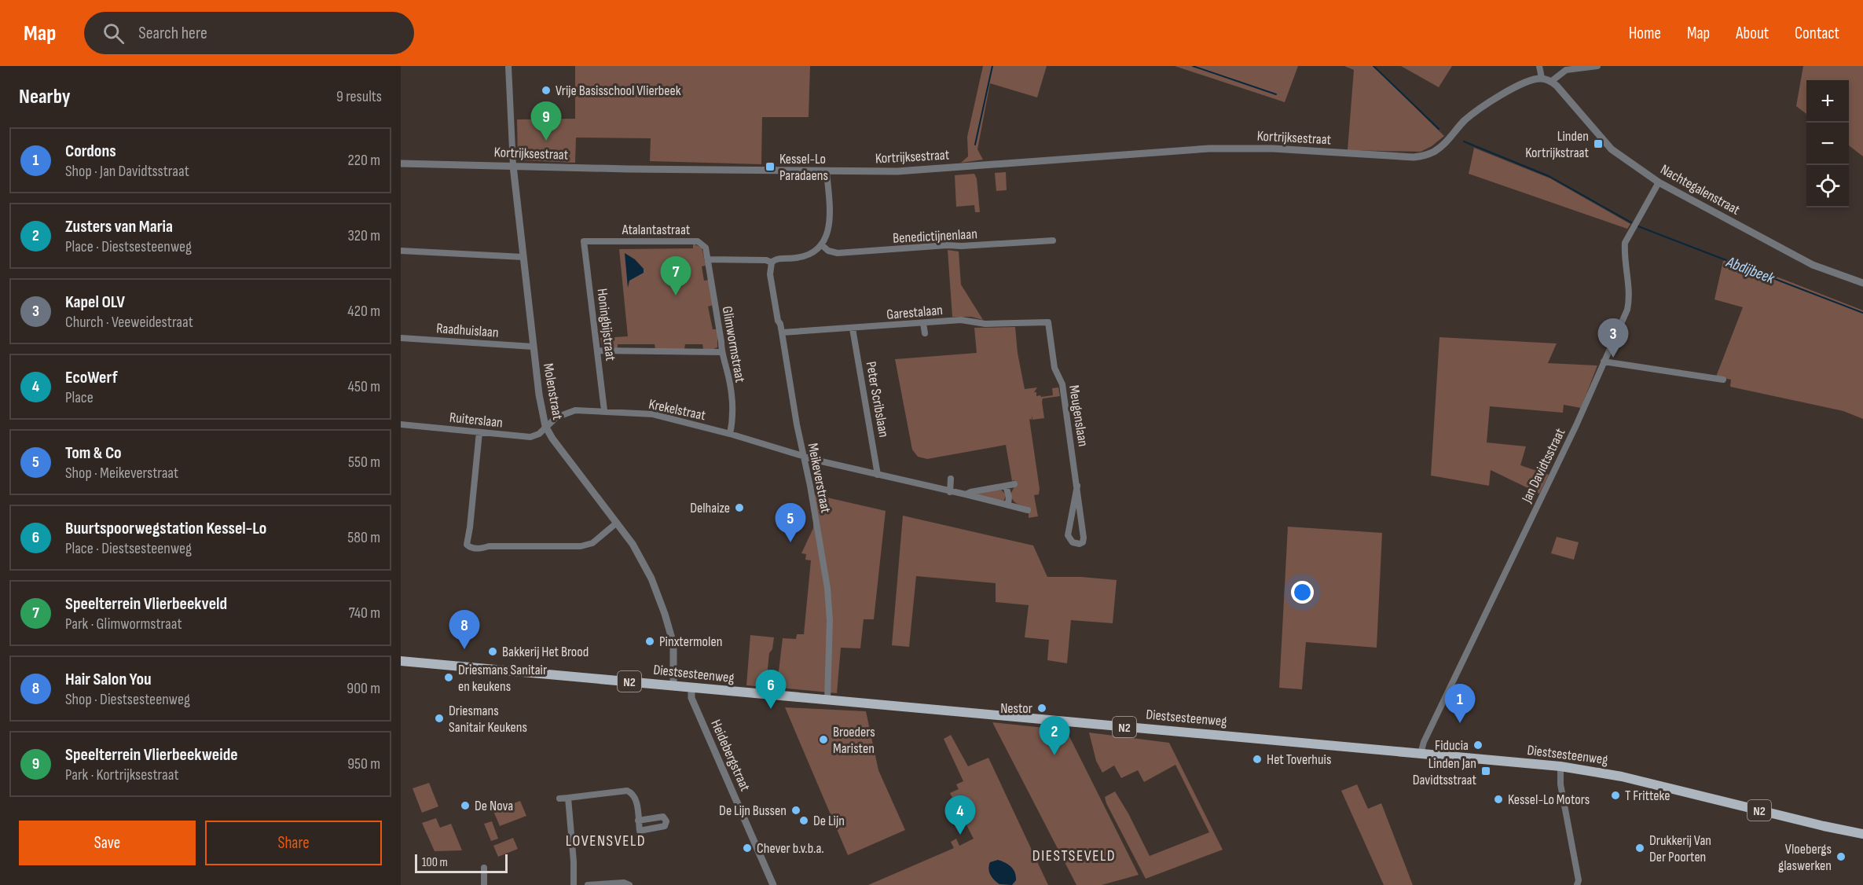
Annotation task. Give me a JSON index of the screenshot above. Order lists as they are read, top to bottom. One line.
{"streets":{"main road":["Diestsesteenweg","N2"],"street":["Kortrijksestraat","Nachtegalenstraat","Atalantastraat","Benedictijnenlaan","Garestalaan","Honingbijstraat","Raadhuislaan","Glimwormstraat","Molenstraat","Peter Scribslaan","Krekelstraat","Meugenslaan","Ruiterslaan","Jan Davidtsstraat","Meikeverstraat","Heidebergstraat"]},"crossings":[["Kortrijksestraat","Molenstraat"],["Nachtegalenstraat","Jan Davidtsstraat"],["Atalantastraat","Honingbijstraat"],["Atalantastraat","Glimwormstraat"],["Garestalaan","Peter Scribslaan"],["Garestalaan","Meugenslaan"],["Garestalaan","Meikeverstraat"],["Honingbijstraat","Krekelstraat"],["Raadhuislaan","Molenstraat"],["Glimwormstraat","Krekelstraat"],["Molenstraat","Krekelstraat"],["Molenstraat","Ruiterslaan"],["Molenstraat","Diestsesteenweg"],["Peter Scribslaan","Krekelstraat"],["Krekelstraat","Ruiterslaan"],["Krekelstraat","Meikeverstraat"],["Jan Davidtsstraat","Diestsesteenweg"],["Meikeverstraat","Diestsesteenweg"],["Diestsesteenweg","Heidebergstraat"]],"districts":["LOVENSVELD","DIESTSEVELD"],"water":["Abdijbeek"],"places":{"other":["Vrije Basisschool Vlierbeek","Delhaize","Pinxtermolen","Bakkerij Het Brood","Driesmans Sanitair en keukens","Nestor","Driesmans Sanitair Keukens","Broeders Maristen","Fiducia","Het Toverhuis","T Fritteke","Kessel-Lo Motors","De Nova","De Lijn Bussen","De Lijn","Chever b.v.b.a.","Drukkerij Van Der Poorten","Vloebergs glaswerken"],"transit":["Linden Kortrijkstraat","Kessel-Lo Paradaens","Linden Jan Davidtsstraat"]},"scale_bar":"100 m","page":{"header":"Map","search":"Search here","nav":["Home","Map","About","Contact"],"heading":["Nearby","9 results"],"map_buttons":["+","−"],"pins":["9","7","3","5","8","6","1","2","4"],"list":[{"mark":"1","name":"Cordons","note":"Shop · Jan Davidtsstraat","value":"220 m"},{"mark":"2","name":"Zusters van Maria","note":"Place · Diestsesteenweg","value":"320 m"},{"mark":"3","name":"Kapel OLV","note":"Church · Veeweidestraat","value":"420 m"},{"mark":"4","name":"EcoWerf","note":"Place","value":"450 m"},{"mark":"5","name":"Tom & Co","note":"Shop · Meikeverstraat","value":"550 m"},{"mark":"6","name":"Buurtspoorwegstation Kessel-Lo","note":"Place · Diestsesteenweg","value":"580 m"},{"mark":"7","name":"Speelterrein Vlierbeekveld","note":"Park · Glimwormstraat","value":"740 m"},{"mark":"8","name":"Hair Salon You","note":"Shop · Diestsesteenweg","value":"900 m"},{"mark":"9","name":"Speelterrein Vlierbeekweide","note":"Park · Kortrijksestraat","value":"950 m"}],"buttons":["Save","Share"],"scale":"100 m"}}
